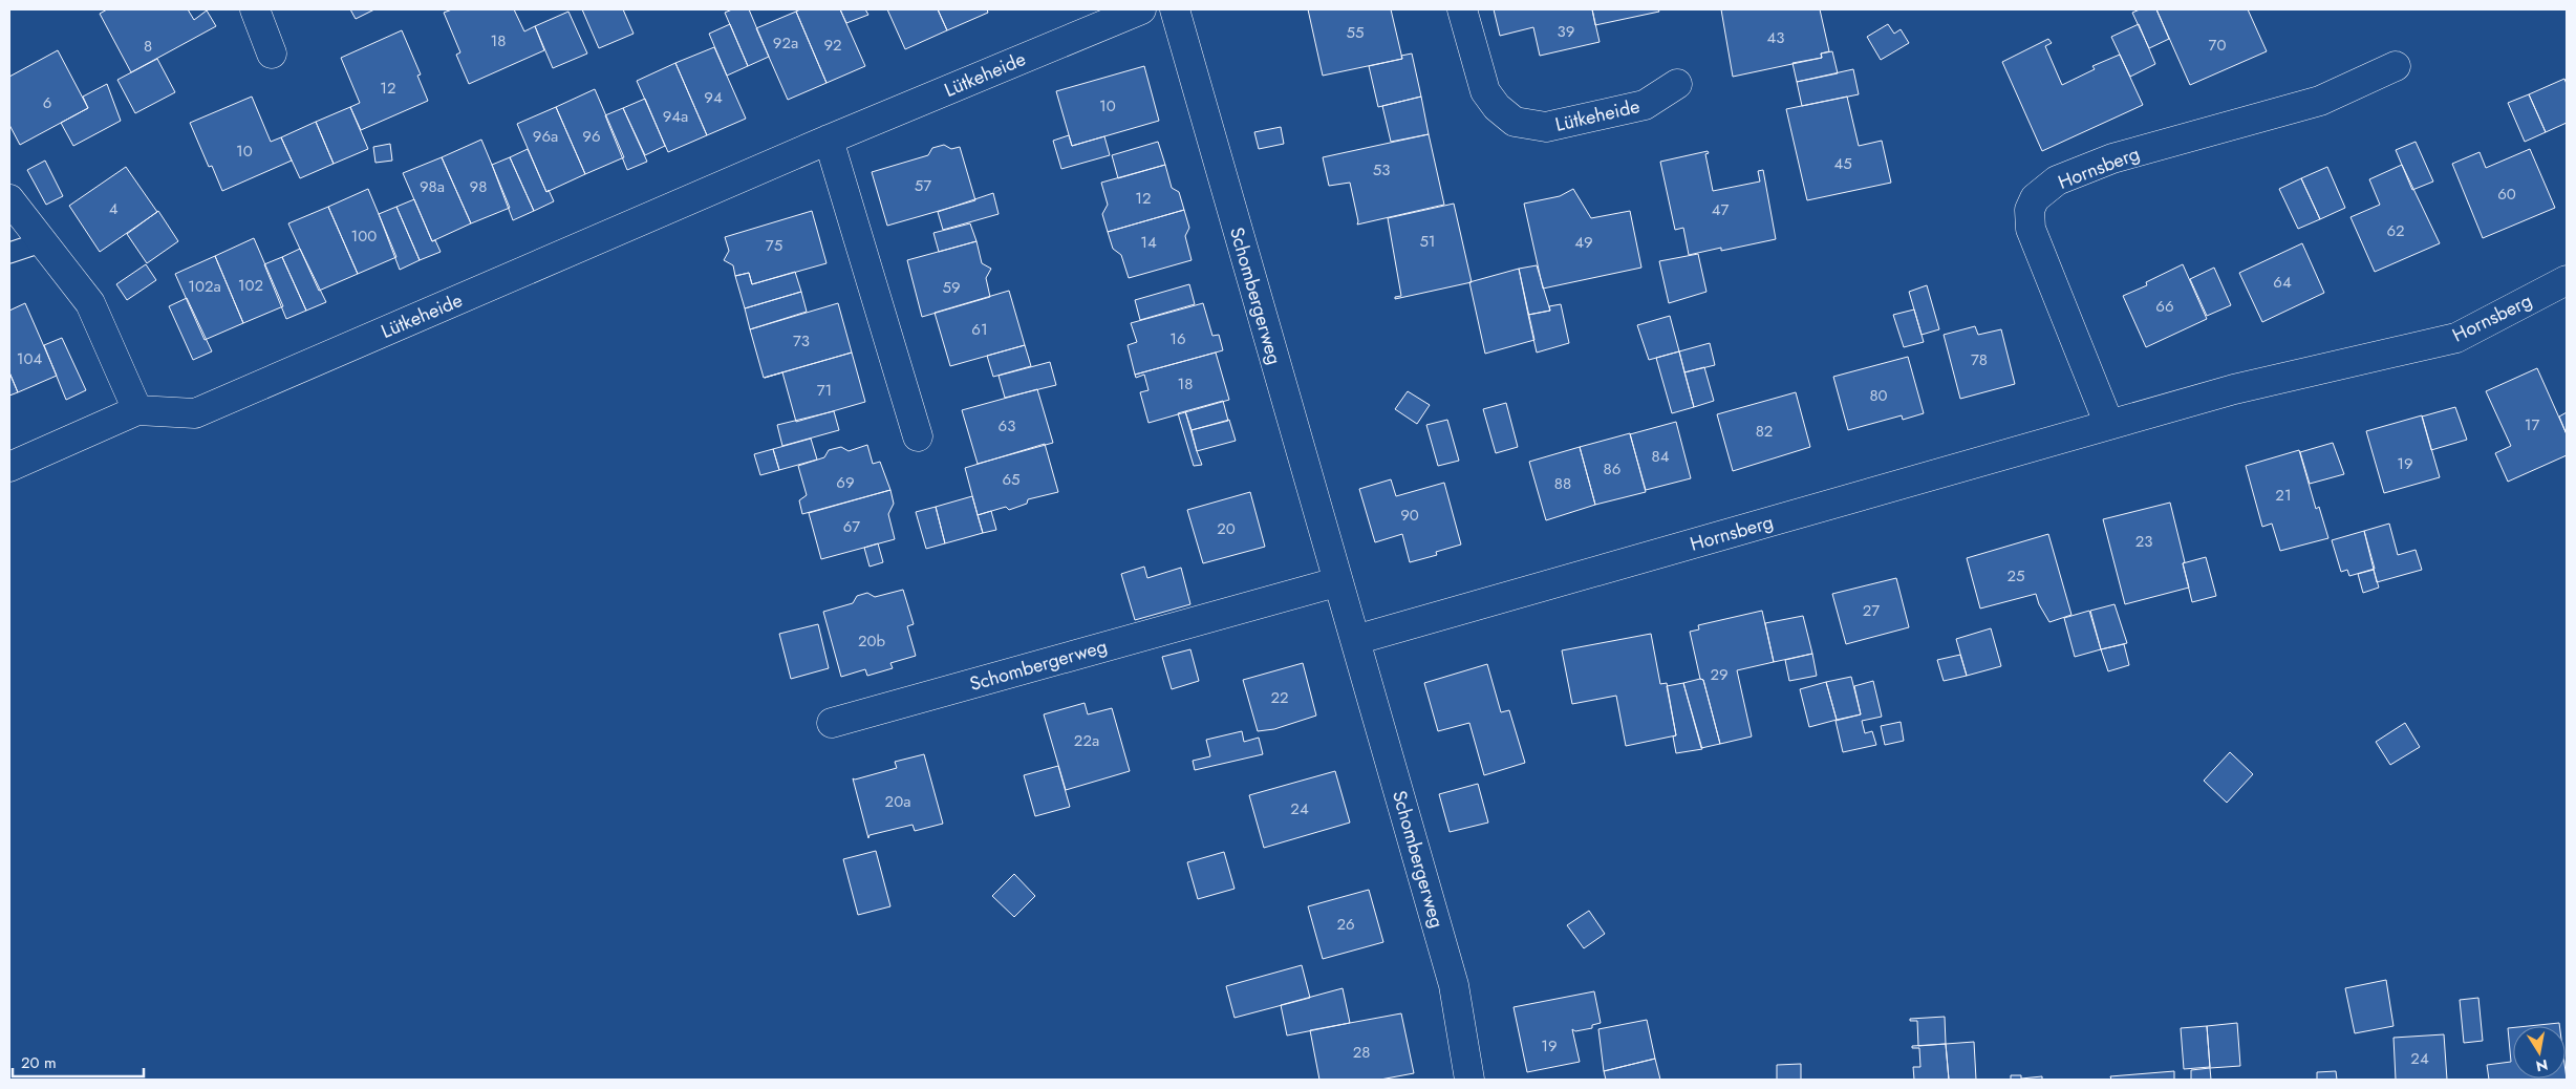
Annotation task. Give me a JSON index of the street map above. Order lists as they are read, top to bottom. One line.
{"streets":{"street":["Lütkeheide","Hornsberg","Schombergerweg"]},"crossings":[["Hornsberg","Schombergerweg"]],"house_numbers":["39","55","43","18","92a","92","70","8","12","94","6","10","94a","96a","96","10","45","53","57","98a","98","60","12","4","47","62","100","51","14","49","75","64","102","102a","59","66","61","16","73","104","78","18","71","80","17","63","82","84","19","86","65","69","88","21","90","67","20","23","25","27","20b","29","22","22a","20a","24","26","19","28","24"],"scale_bar":"20 m","north":"bottom"}
